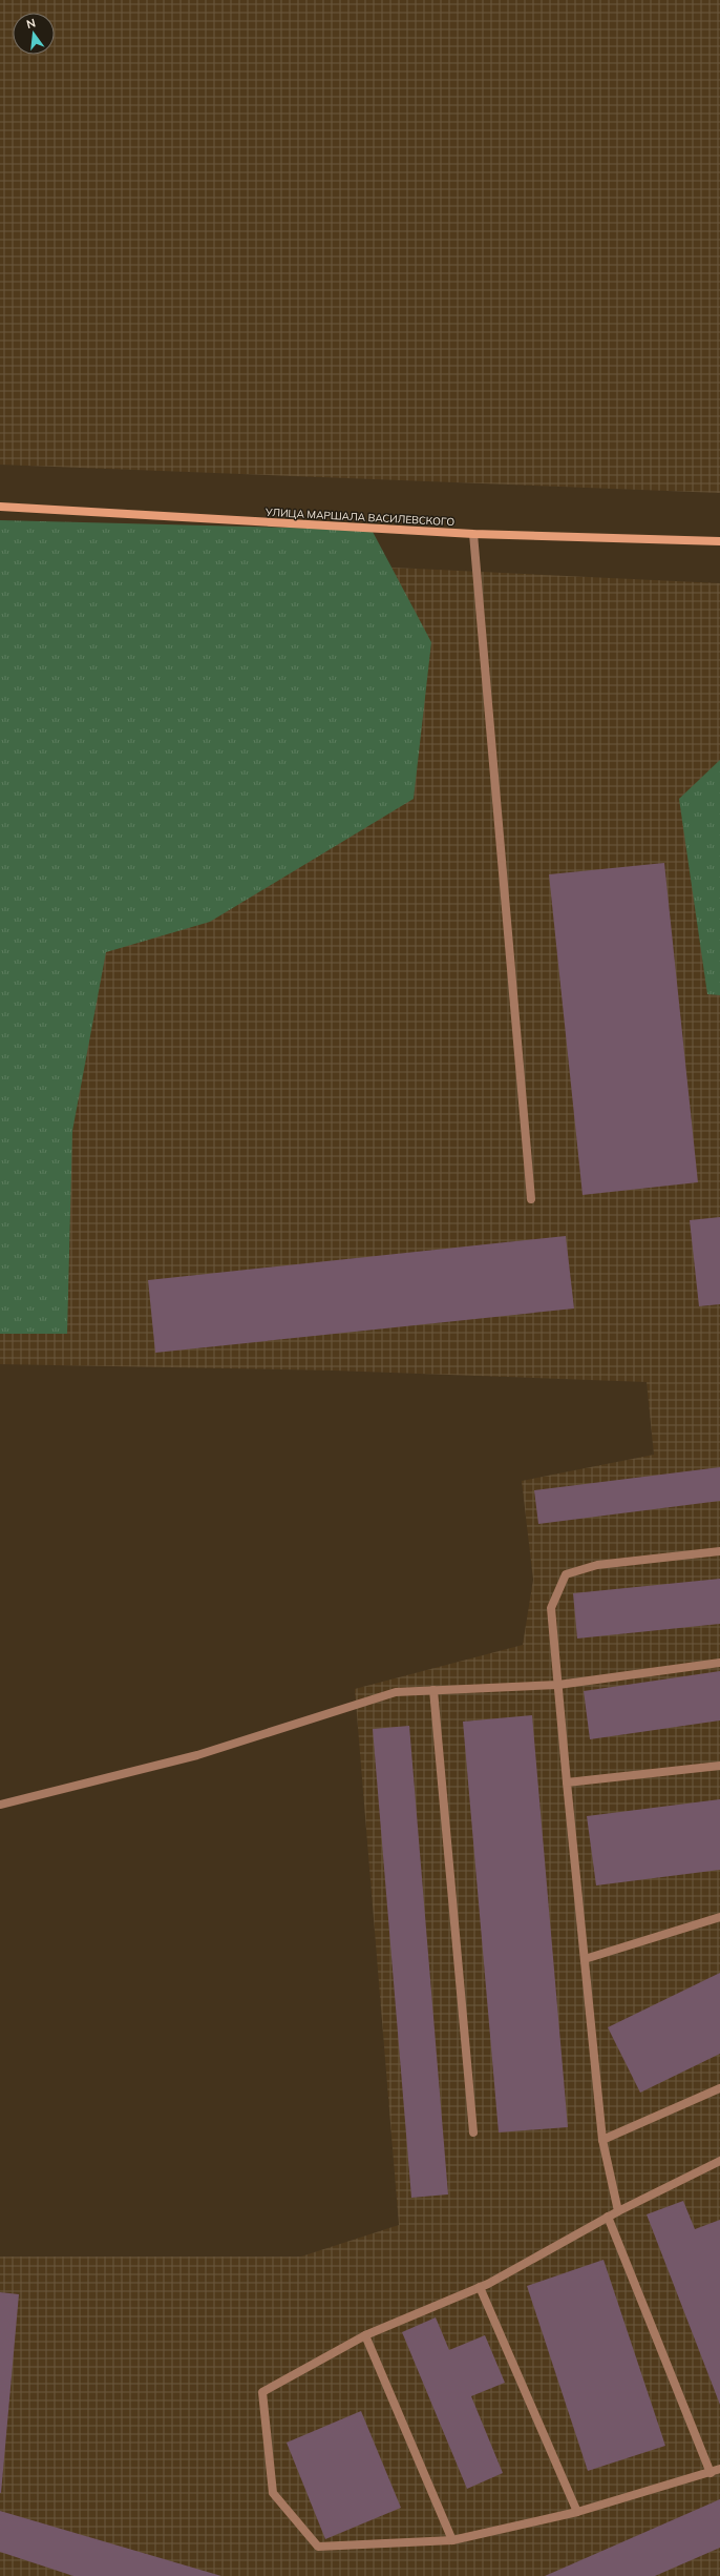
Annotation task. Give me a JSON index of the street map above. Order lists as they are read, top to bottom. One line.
{"streets":{"street":["УЛИЦА МАРШАЛА ВАСИЛЕВСКОГО"]},"north":"top"}
